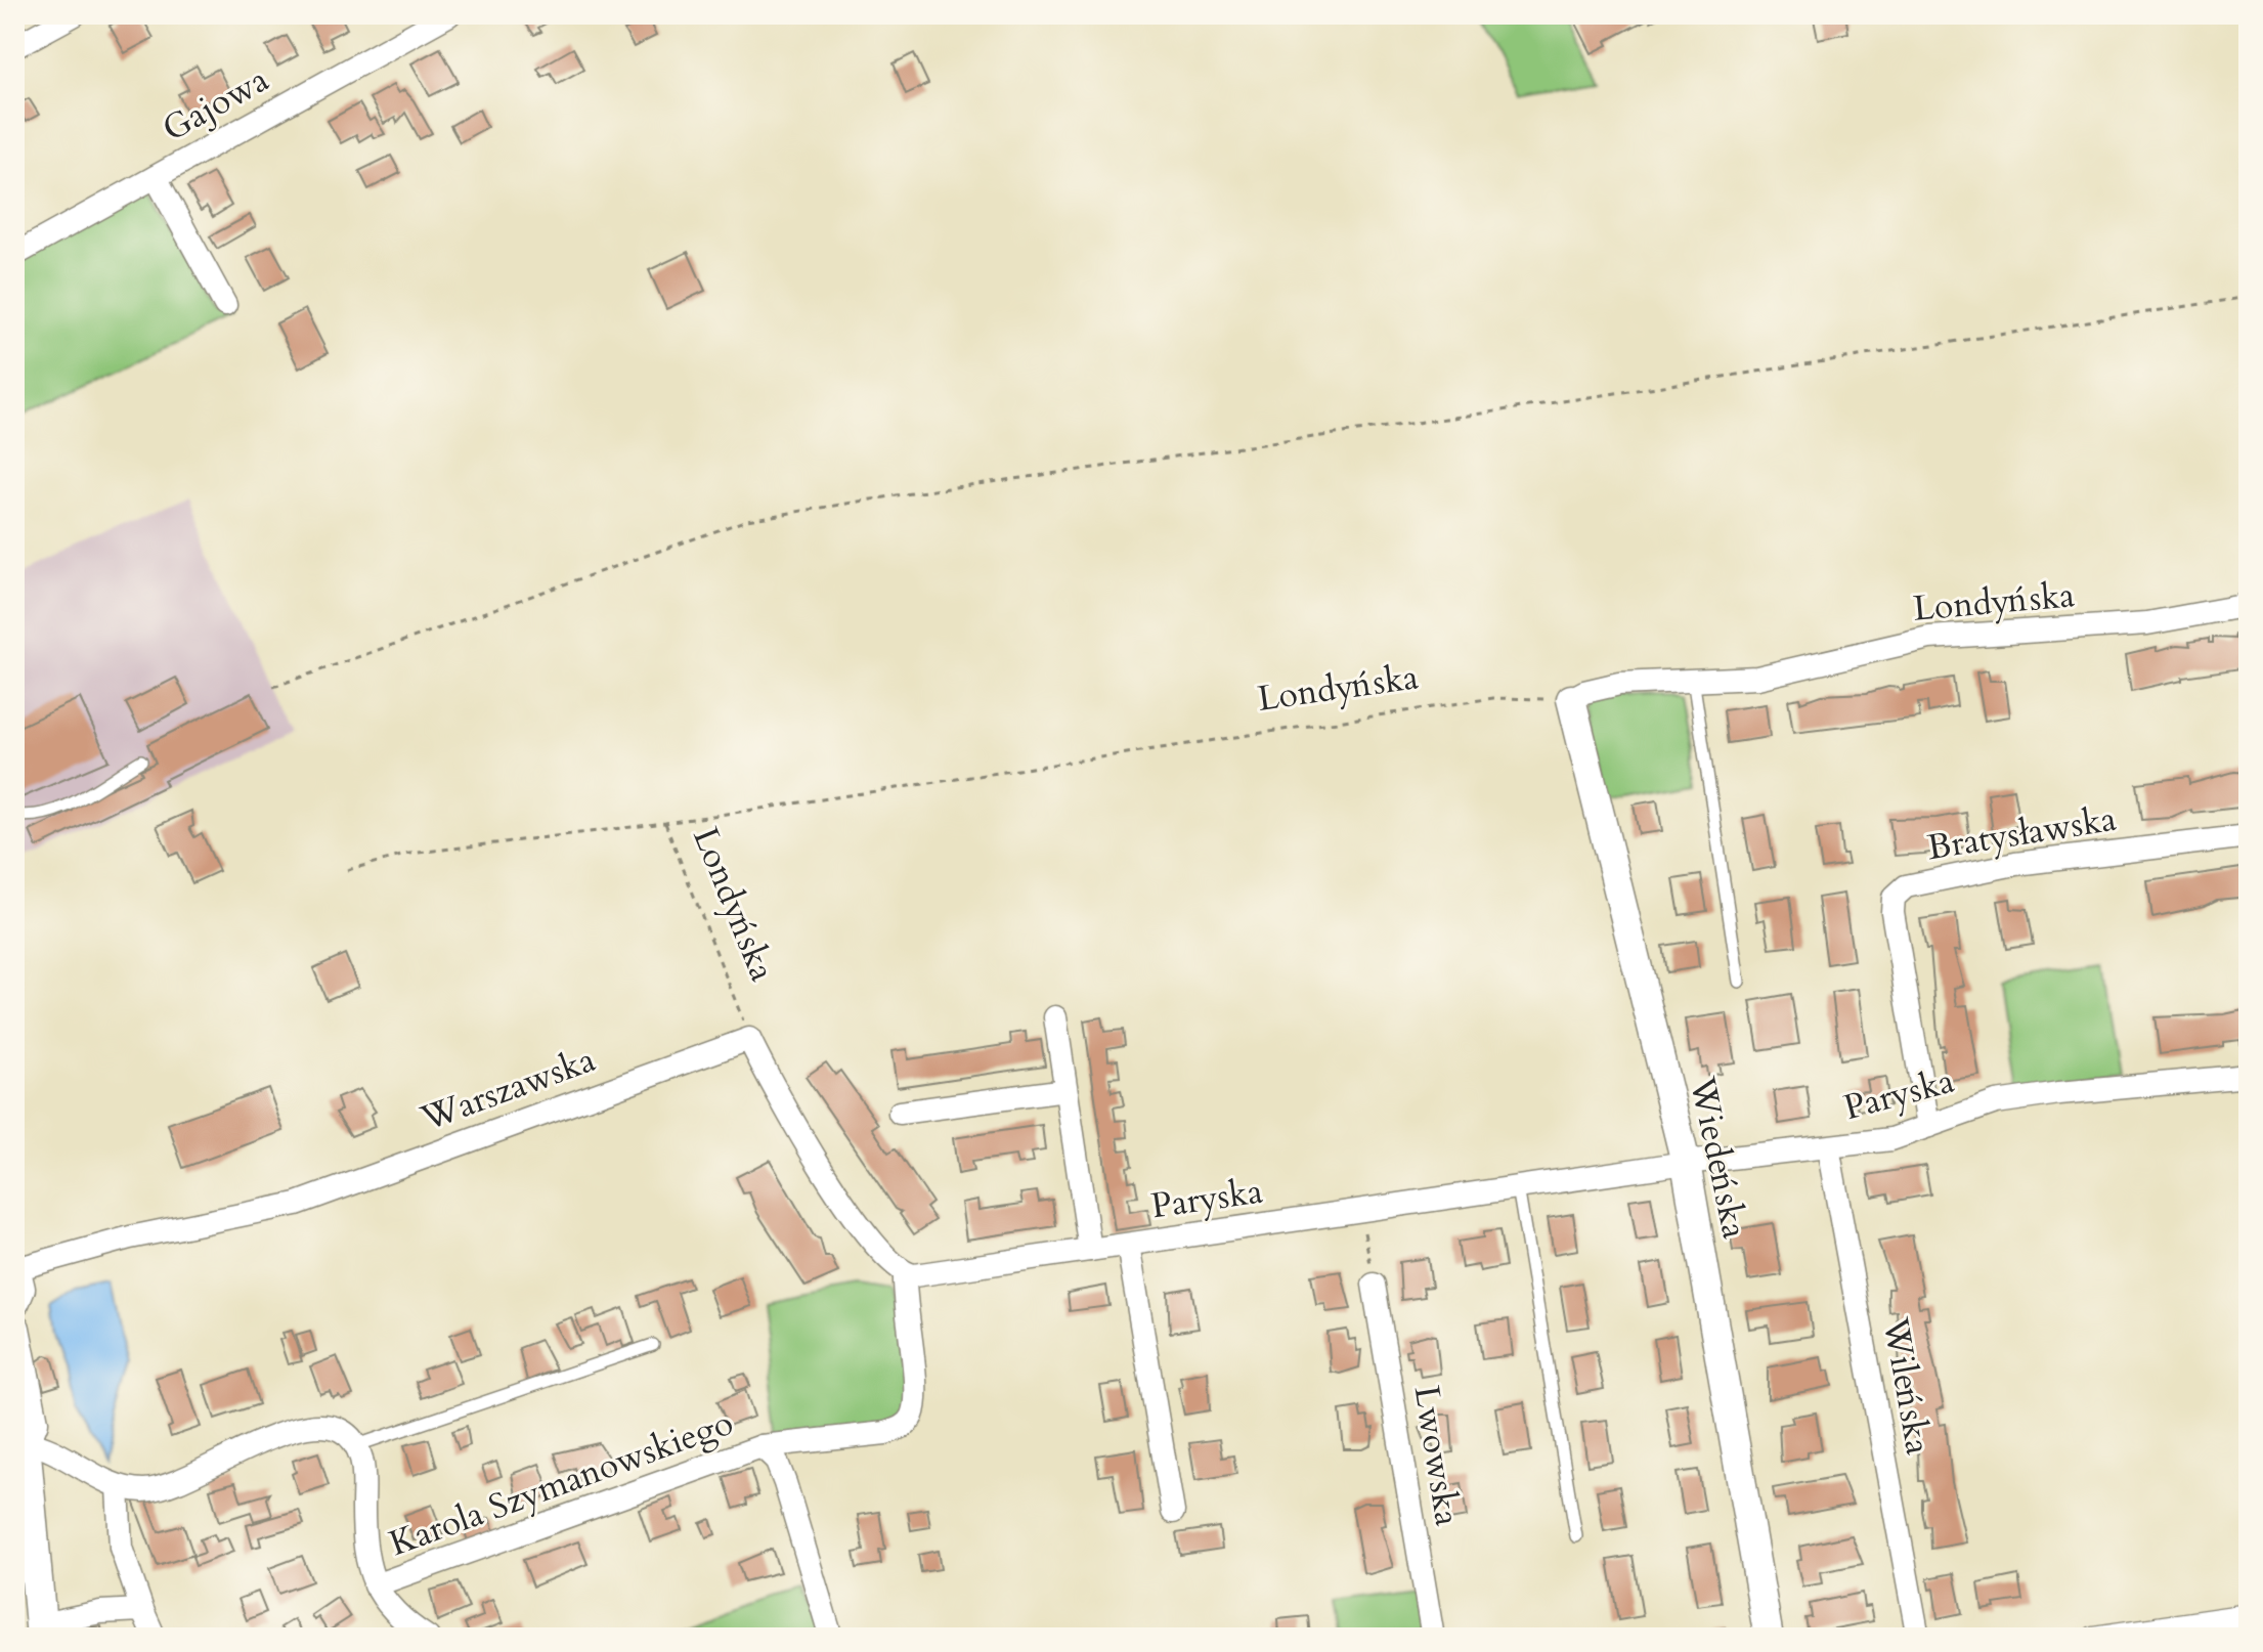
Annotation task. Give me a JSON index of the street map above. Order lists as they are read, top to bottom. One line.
{"streets":{"street":["Gajowa","Londyńska","Bratysławska","Warszawska","Paryska","Wiedeńska","Wileńska","Lwowska","Karola Szymanowskiego"]},"crossings":[["Londyńska","Warszawska"],["Londyńska","Wiedeńska"],["Bratysławska","Paryska"],["Paryska","Wiedeńska"],["Paryska","Wileńska"]]}
